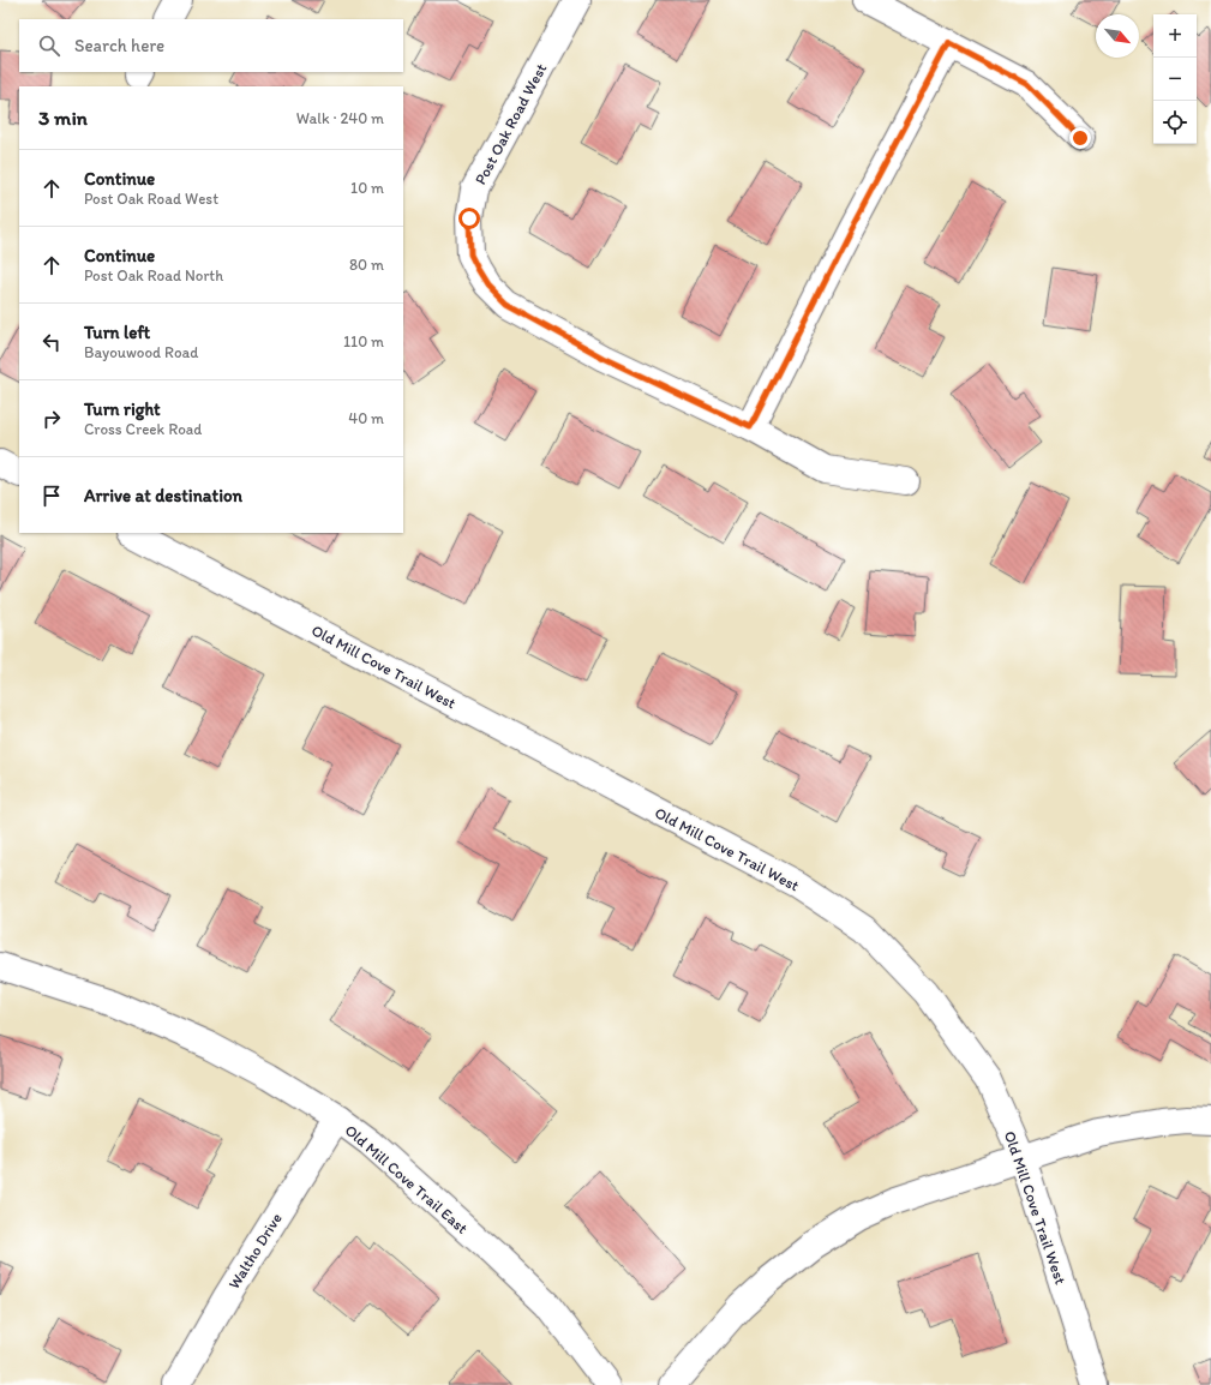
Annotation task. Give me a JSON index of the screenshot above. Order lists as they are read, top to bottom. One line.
{"streets":{"street":["Post Oak Road West","Old Mill Cove Trail West","Old Mill Cove Trail East","Waltho Drive"]},"crossings":[["Old Mill Cove Trail East","Waltho Drive"]],"north":"bottom right","page":{"map_buttons":["+","−"],"search":"Search here","heading":["3 min","Walk · 240 m"],"list":[["Continue","Post Oak Road West","10 m"],["Continue","Post Oak Road North","80 m"],["Turn left","Bayouwood Road","110 m"],["Turn right","Cross Creek Road","40 m"],"Arrive at destination"]}}
